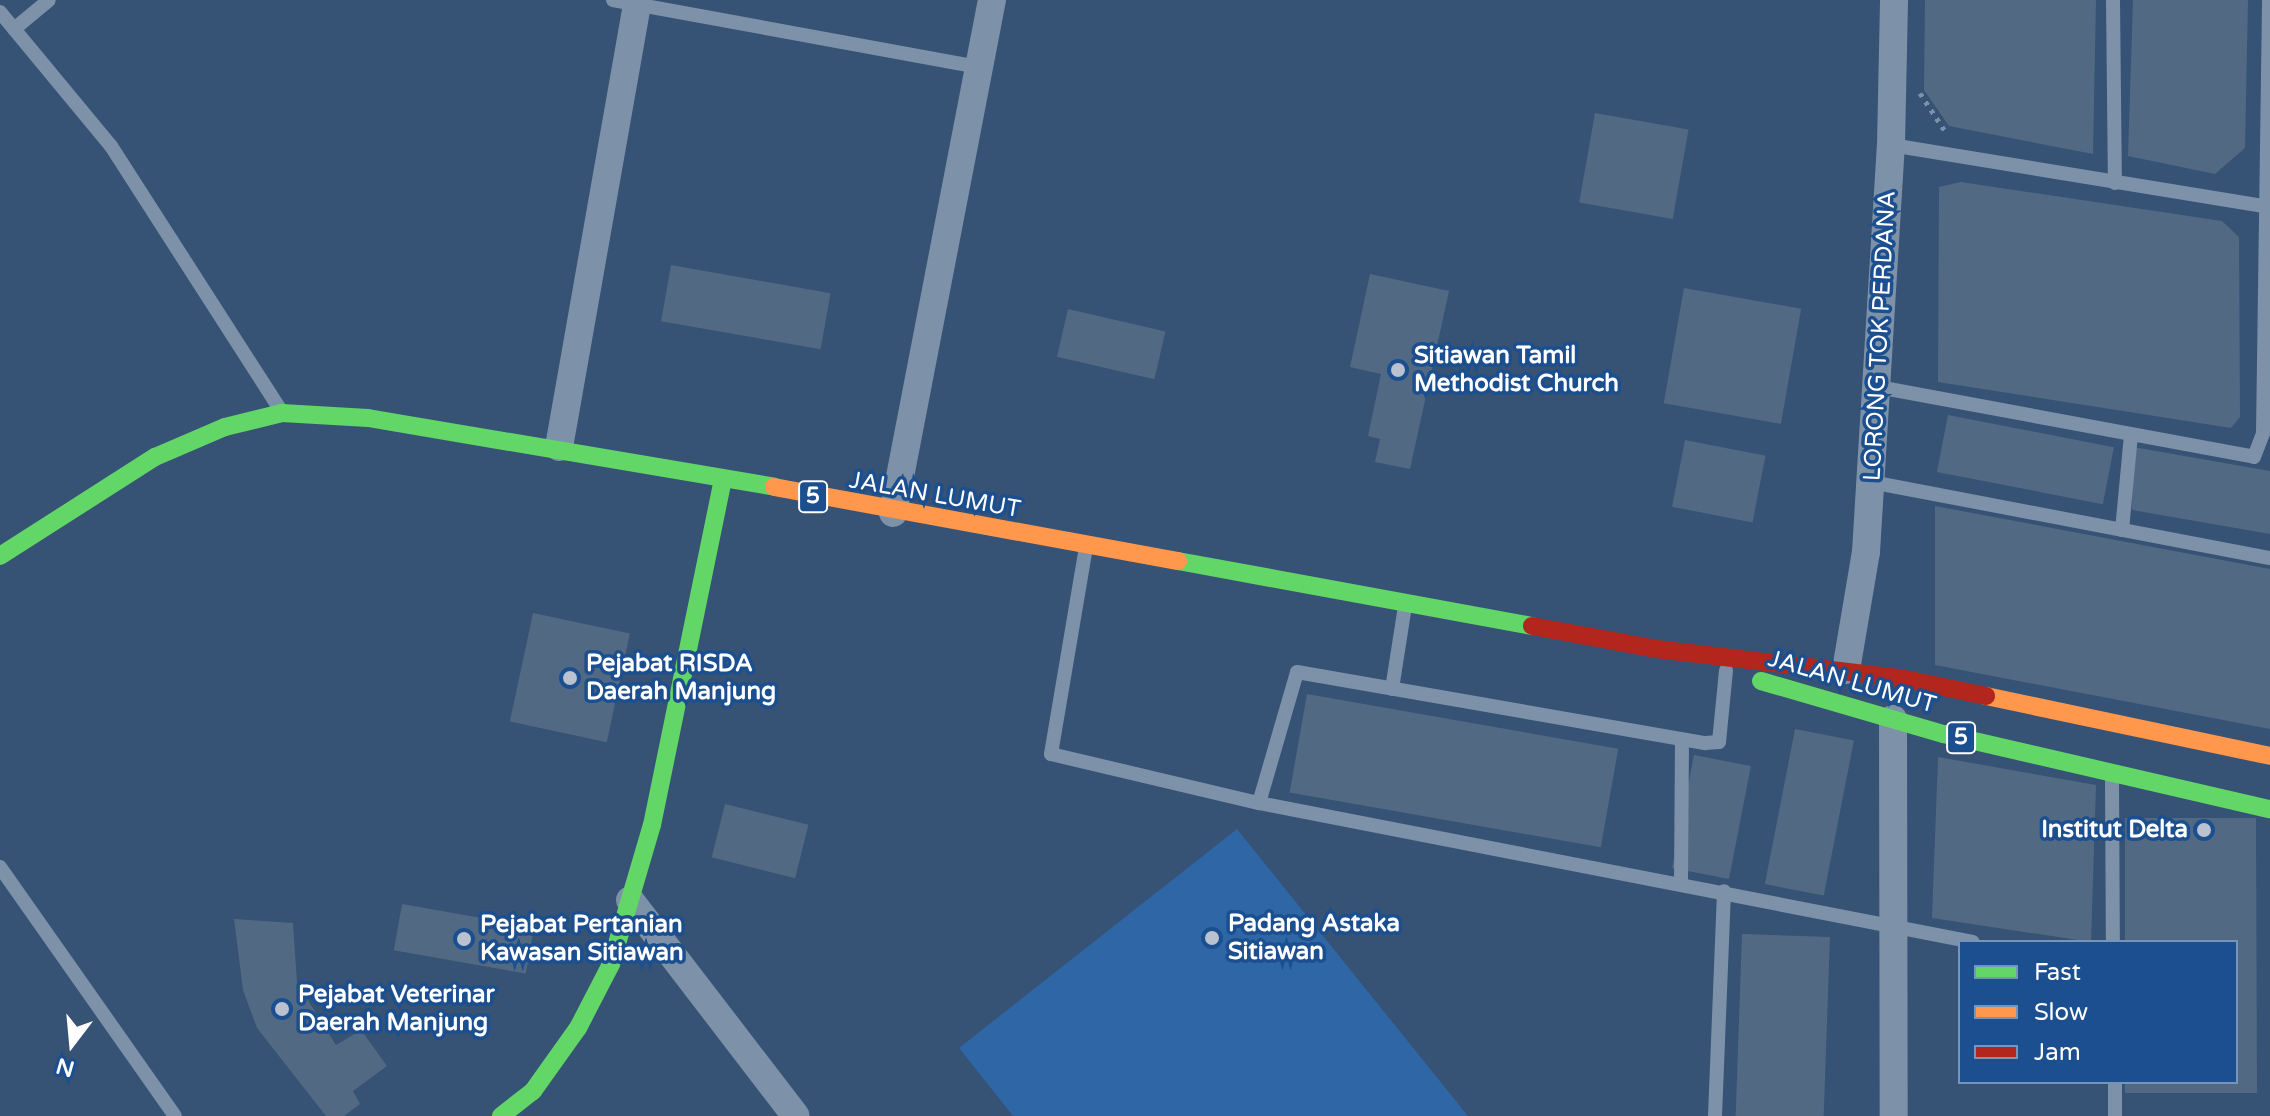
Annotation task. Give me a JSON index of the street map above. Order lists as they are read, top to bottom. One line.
{"streets":{"main road":["JALAN LUMUT","5"],"street":["LORONG TOK PERDANA"]},"crossings":[["LORONG TOK PERDANA","JALAN LUMUT"]],"places":["Sitiawan Tamil Methodist Church","Pejabat RISDA Daerah Manjung","Institut Delta","Padang Astaka Sitiawan","Pejabat Pertanian Kawasan Sitiawan","Pejabat Veterinar Daerah Manjung"],"legend":["Fast","Slow","Jam"],"north":"bottom"}
